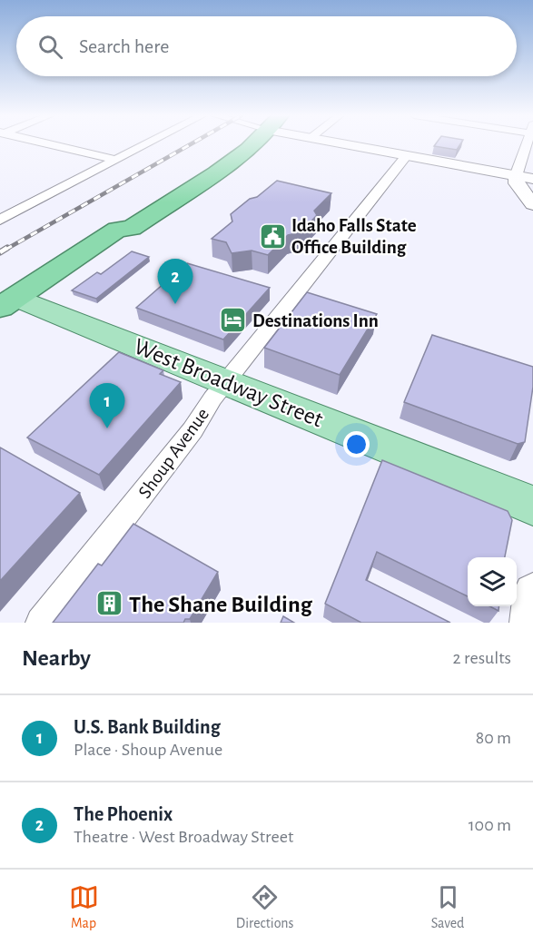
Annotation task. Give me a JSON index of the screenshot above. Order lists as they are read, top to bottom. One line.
{"streets":{"main road":["West Broadway Street"],"street":["Shoup Avenue"]},"crossings":[["West Broadway Street","Shoup Avenue"]],"places":{"public building":["Idaho Falls State Office Building"],"hotel":["Destinations Inn"],"building":["The Shane Building"]},"page":{"search":"Search here","pins":["2","1"],"heading":["Nearby","2 results"],"list":[{"mark":"1","name":"U.S. Bank Building","note":"Place · Shoup Avenue","value":"80 m"},{"mark":"2","name":"The Phoenix","note":"Theatre · West Broadway Street","value":"100 m"}],"nav":["Map","Directions","Saved"]}}
